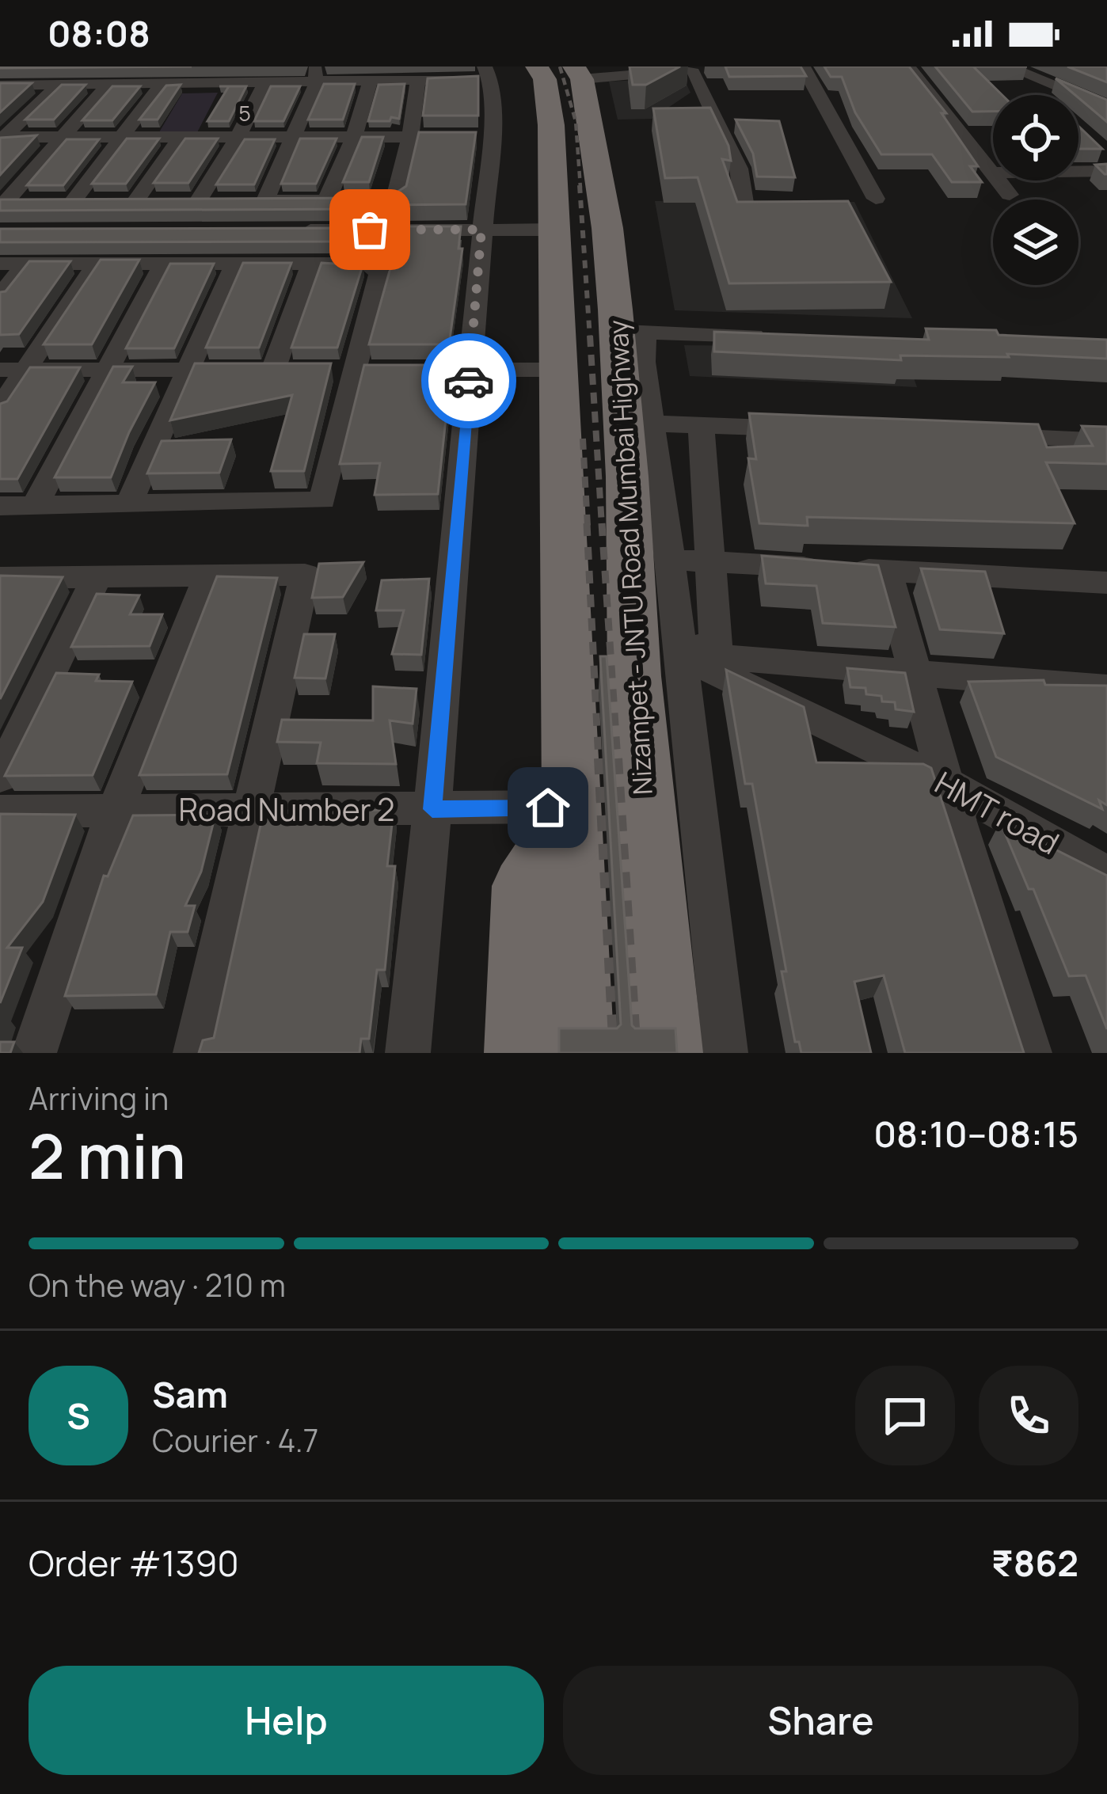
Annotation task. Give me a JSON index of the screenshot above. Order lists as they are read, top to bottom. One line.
{"streets":{"highway":["Nizampet - JNTU Road Mumbai Highway"],"street":["5","Road Number 2","HMT road"]},"crossings":[["Nizampet - JNTU Road Mumbai Highway","Road Number 2"]],"page":{"status":"08:08","heading":["2 min","Arriving in","08:10–08:15"],"panel":["Sam","Courier · 4.7","Order #1390","₹862"],"bar":"On the way · 210 m","round":"S","buttons":["Help","Share"]}}
